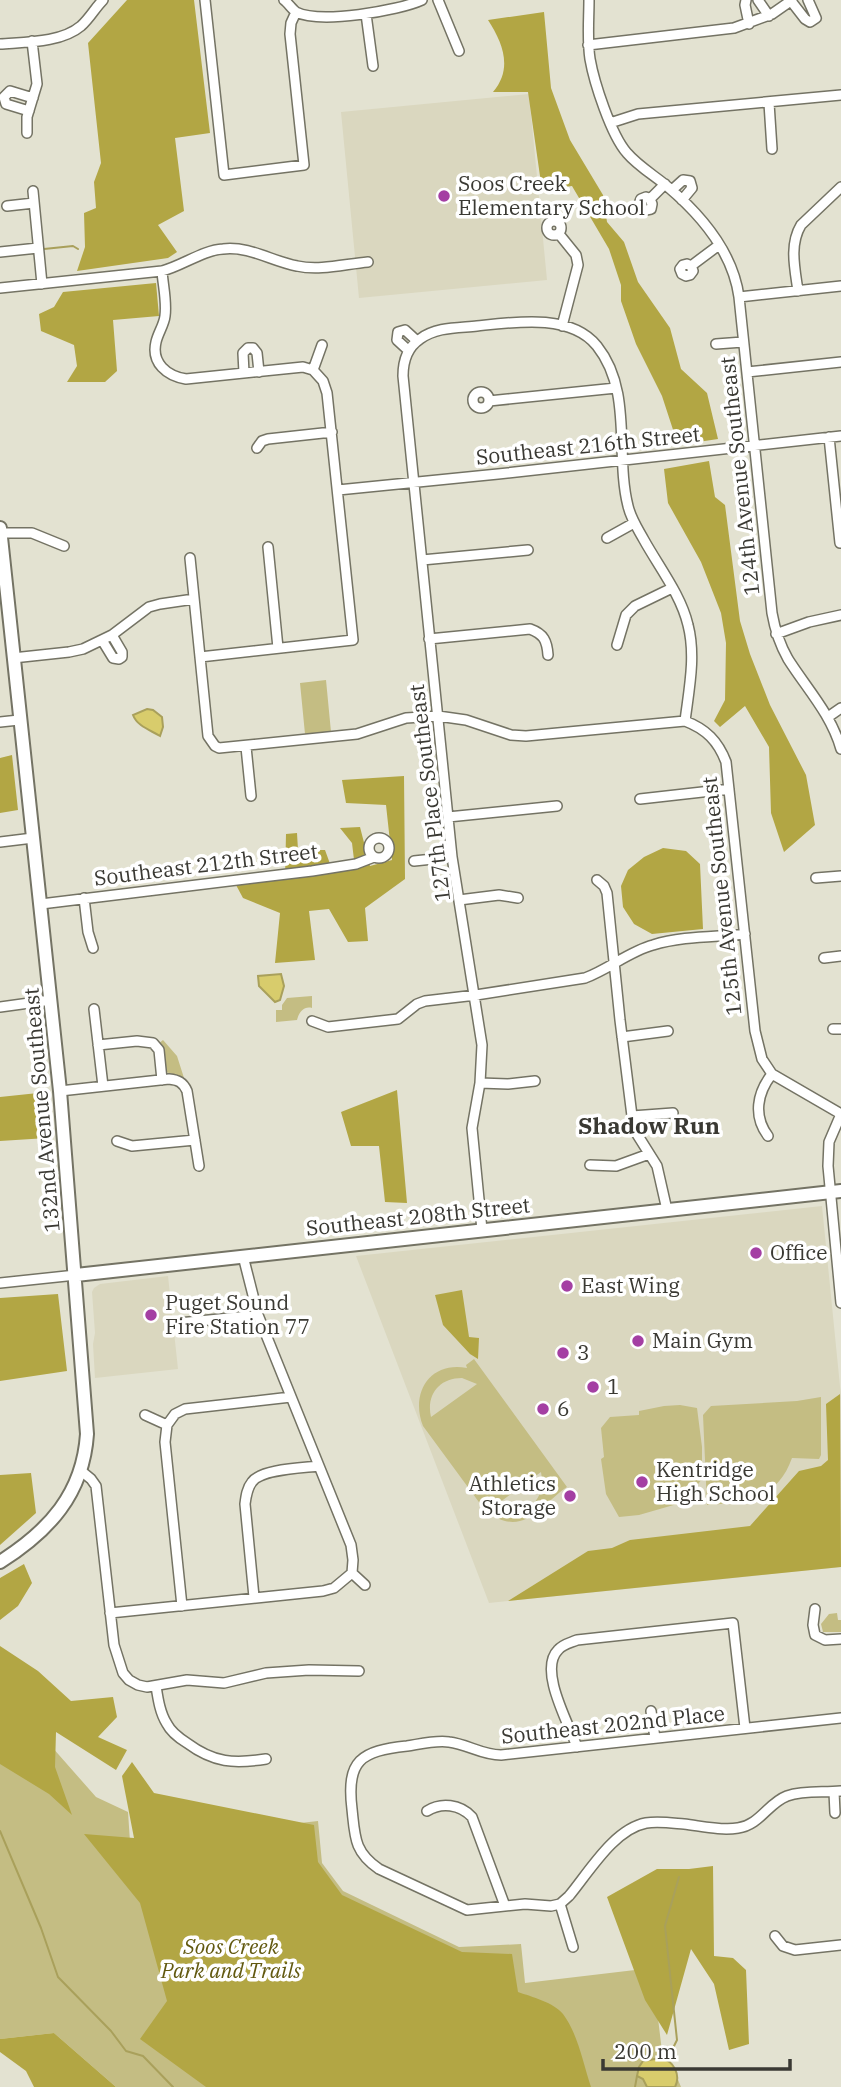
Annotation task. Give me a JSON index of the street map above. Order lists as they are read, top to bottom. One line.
{"streets":{"main road":["132nd Avenue Southeast","Southeast 208th Street"],"street":["Southeast 216th Street","124th Avenue Southeast","127th Place Southeast","Southeast 212th Street","125th Avenue Southeast","Southeast 202nd Place"]},"crossings":[["Southeast 216th Street","124th Avenue Southeast"],["Southeast 216th Street","127th Place Southeast"],["127th Place Southeast","Southeast 208th Street"],["Southeast 212th Street","132nd Avenue Southeast"],["132nd Avenue Southeast","Southeast 208th Street"]],"districts":["Shadow Run"],"parks":["Soos Creek Park and Trails"],"places":["Soos Creek Elementary School","Office","East Wing","Puget Sound Fire Station 77","Main Gym","3","1","6","Kentridge High School","Athletics Storage"],"scale_bar":"200 m"}
